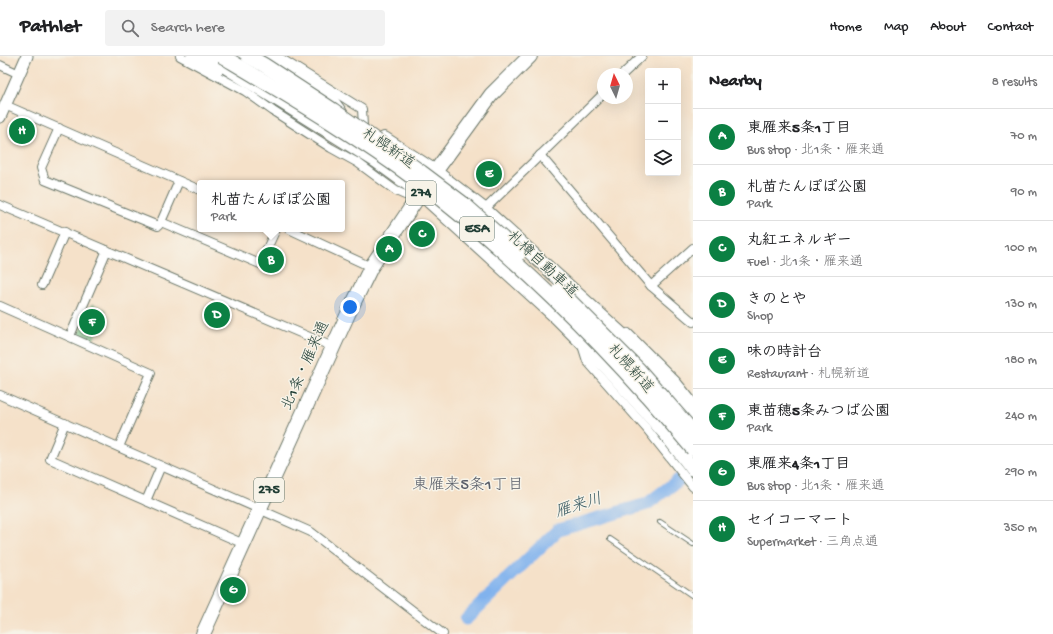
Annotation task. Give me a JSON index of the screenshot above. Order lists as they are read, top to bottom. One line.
{"streets":{"highway":["札幌新道","274","E5A","札樽自動車道","北1条・雁来通","275"]},"crossings":[["札幌新道","北1条・雁来通"]],"districts":["東雁来5条1丁目"],"water":["雁来川"],"north":"top","page":{"header":"Pathlet","search":"Search here","nav":["Home","Map","About","Contact"],"heading":["Nearby","8 results"],"map_buttons":["+","−"],"list":[{"mark":"A","name":"東雁来5条1丁目","note":"Bus stop · 北1条・雁来通","value":"70 m"},{"mark":"B","name":"札苗たんぽぽ公園","note":"Park","value":"90 m"},{"mark":"C","name":"丸紅エネルギー","note":"Fuel · 北1条・雁来通","value":"100 m"},{"mark":"D","name":"きのとや","note":"Shop","value":"130 m"},{"mark":"E","name":"味の時計台","note":"Restaurant · 札幌新道","value":"180 m"},{"mark":"F","name":"東苗穂5条みつば公園","note":"Park","value":"240 m"},{"mark":"G","name":"東雁来4条1丁目","note":"Bus stop · 北1条・雁来通","value":"290 m"},{"mark":"H","name":"セイコーマート","note":"Supermarket · 三角点通","value":"350 m"}],"pins":["H","E","C","A","B","D","F","G"],"popup":["札苗たんぽぽ公園","Park"]}}
